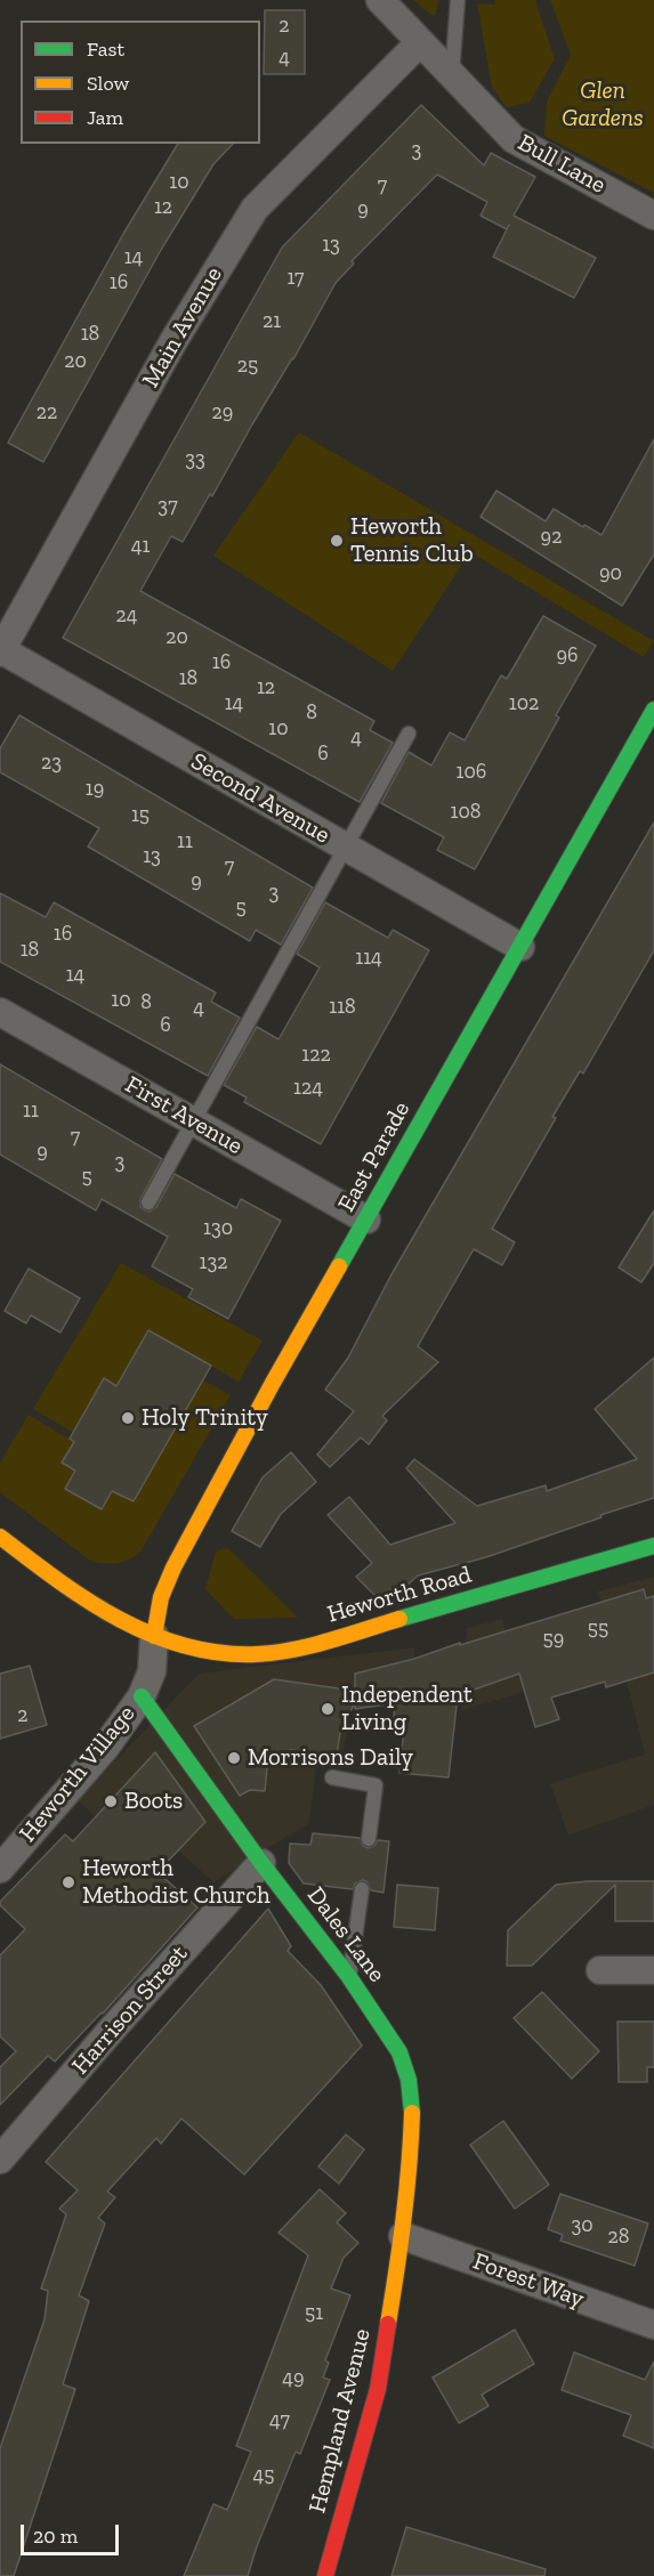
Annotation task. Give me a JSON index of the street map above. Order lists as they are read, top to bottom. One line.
{"streets":{"street":["Bull Lane","Main Avenue","Second Avenue","First Avenue","East Parade","Heworth Road","Heworth Village","Dales Lane","Harrison Street","Forest Way","Hempland Avenue"]},"crossings":[["Bull Lane","Main Avenue"],["Main Avenue","Second Avenue"],["Second Avenue","East Parade"],["First Avenue","East Parade"],["East Parade","Heworth Road"],["East Parade","Heworth Village"],["Heworth Road","Heworth Village"],["Heworth Village","Dales Lane"],["Dales Lane","Harrison Street"],["Dales Lane","Forest Way"],["Dales Lane","Hempland Avenue"],["Forest Way","Hempland Avenue"]],"parks":["Glen Gardens"],"places":["Heworth Tennis Club","Holy Trinity","Independent Living","Morrisons Daily","Boots","Heworth Methodist Church"],"house_numbers":["2","4","3","10","7","12","9","13","14","17","16","21","18","20","25","22","29","33","37","92","41","90","24","20","96","16","18","12","14","102","8","10","4","6","23","106","19","108","15","11","13","7","9","3","5","16","18","114","14","10","8","118","4","6","122","124","11","7","9","3","5","130","132","55","59","2","30","28","51","49","47","45"],"legend":["Fast","Slow","Jam"],"scale_bar":"20 m"}
